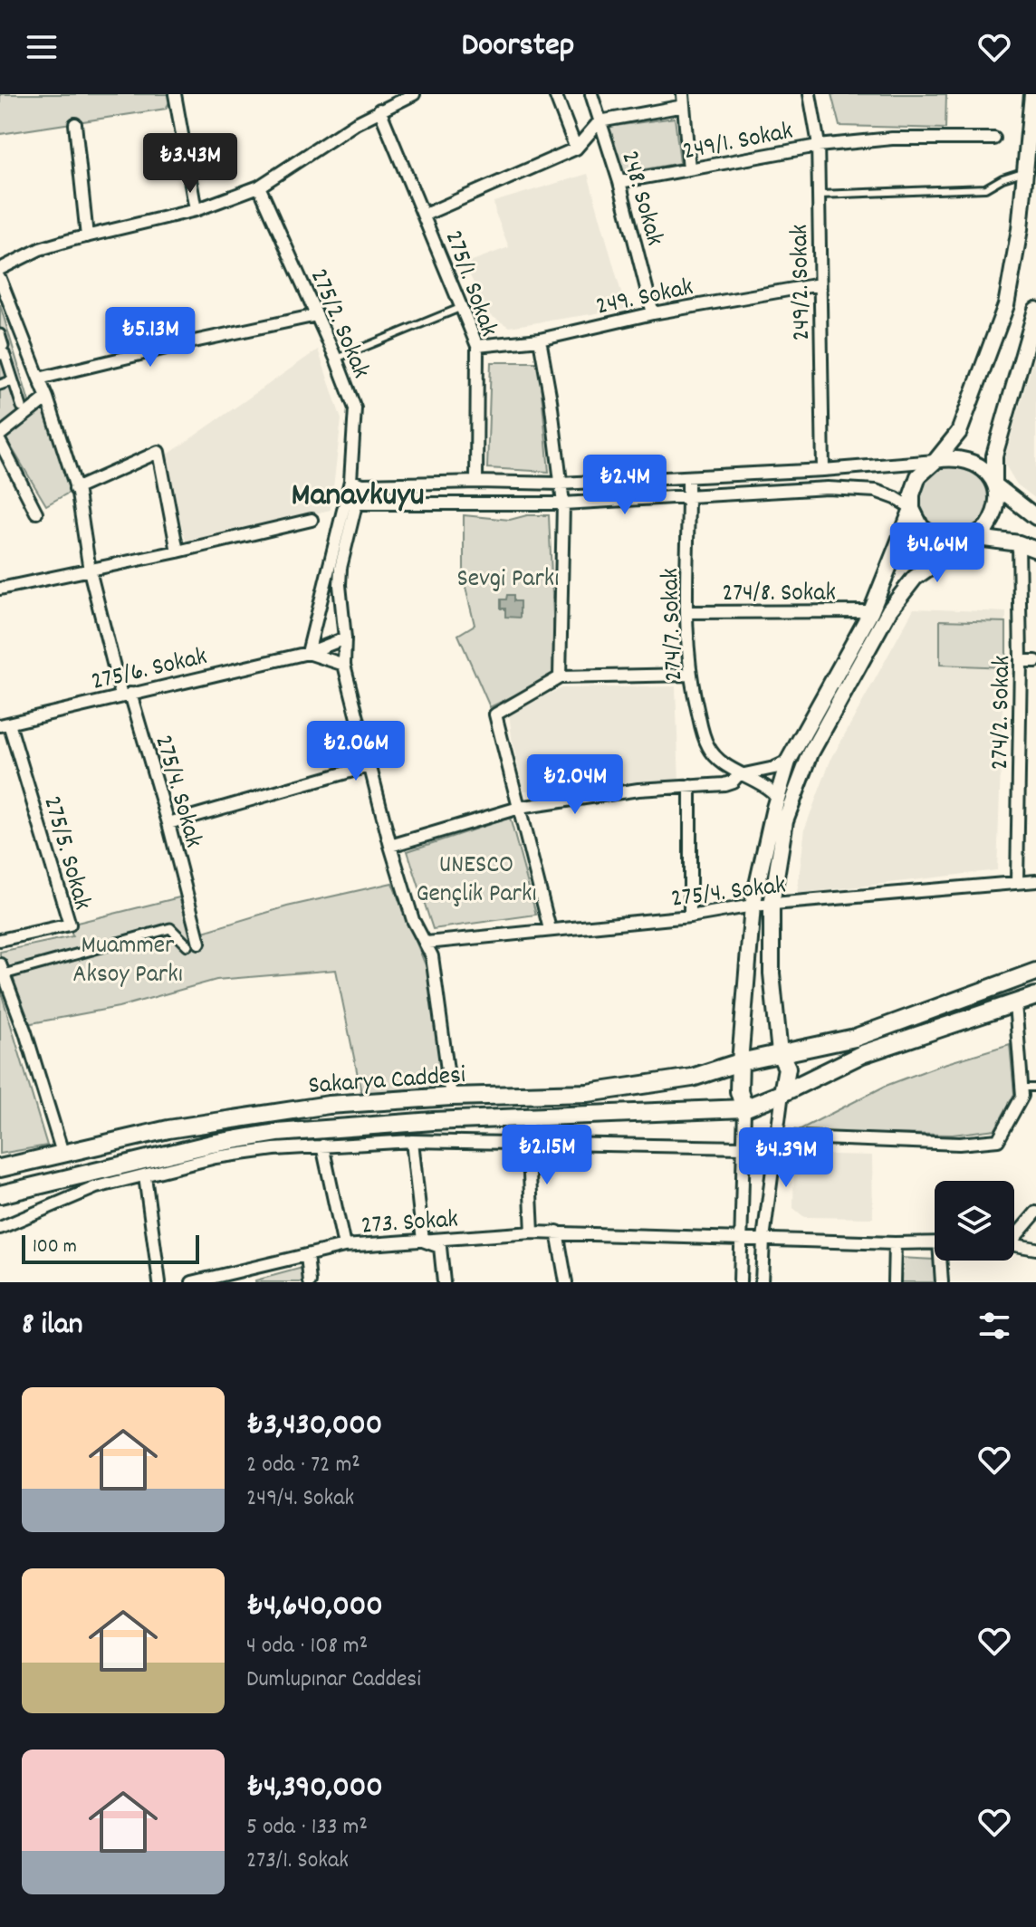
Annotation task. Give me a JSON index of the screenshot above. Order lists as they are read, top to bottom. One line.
{"streets":{"main road":["Sakarya Caddesi"],"street":["249/1. Sokak","248. Sokak","275/1. Sokak","249/2. Sokak","249. Sokak","275/2. Sokak","274/8. Sokak","274/7. Sokak","275/6. Sokak","274/2. Sokak","275/4. Sokak","275/5. Sokak","273. Sokak"]},"crossings":[["249/1. Sokak","248. Sokak"],["249/1. Sokak","249/2. Sokak"],["248. Sokak","249. Sokak"],["275/1. Sokak","249. Sokak"],["249/2. Sokak","249. Sokak"],["275/2. Sokak","275/6. Sokak"],["275/2. Sokak","275/4. Sokak"],["275/2. Sokak","Sakarya Caddesi"],["274/8. Sokak","274/7. Sokak"],["275/6. Sokak","275/4. Sokak"],["275/6. Sokak","275/5. Sokak"],["274/2. Sokak","275/4. Sokak"]],"districts":["Manavkuyu"],"parks":["Sevgi Parkı","UNESCO Gençlik Parkı","Muammer Aksoy Parkı"],"scale_bar":"100 m","page":{"header":"Doorstep","price":["₺3.43M","₺5.13M","₺2.4M","₺4.64M","₺2.06M","₺2.04M","₺2.15M","₺4.39M"],"scale":"100 m","heading":"8 ilan","list":[{"name":"₺3,430,000","note":"2 oda · 72 m² · 249/4. Sokak"},{"name":"₺4,640,000","note":"4 oda · 108 m² · Dumlupınar Caddesi"},{"name":"₺4,390,000","note":"5 oda · 133 m² · 273/1. Sokak"}]}}
